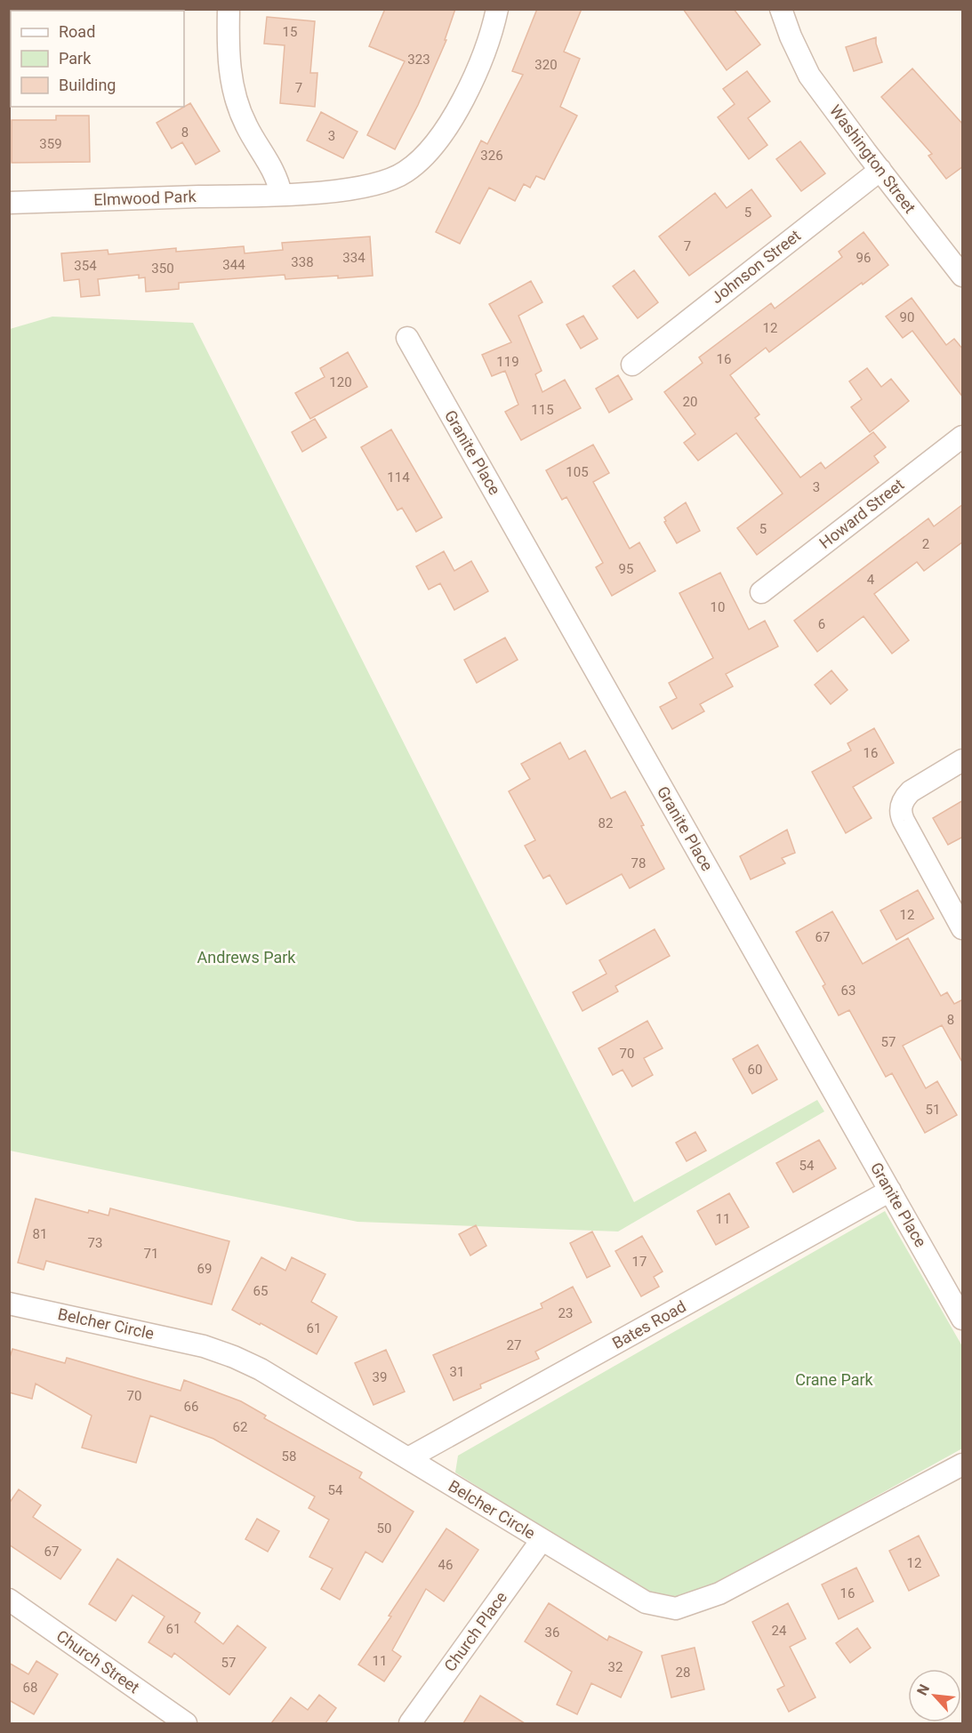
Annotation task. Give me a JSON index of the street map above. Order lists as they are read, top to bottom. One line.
{"streets":{"street":["Washington Street","Elmwood Park","Johnson Street","Granite Place","Howard Street","Belcher Circle","Bates Road","Church Place","Church Street"]},"crossings":[["Washington Street","Johnson Street"],["Granite Place","Bates Road"],["Belcher Circle","Bates Road"],["Belcher Circle","Church Place"]],"parks":["Andrews Park","Crane Park"],"house_numbers":["15","323","320","7","8","3","359","326","5","7","334","96","338","344","354","350","90","12","16","119","120","20","115","105","114","3","5","2","95","4","10","6","16","82","78","12","67","63","8","57","70","60","51","54","11","81","73","71","17","69","65","23","61","27","31","39","70","66","62","58","54","50","67","12","46","16","61","24","36","11","57","32","28","68"],"legend":["Road","Park","Building"],"north":"top left"}
